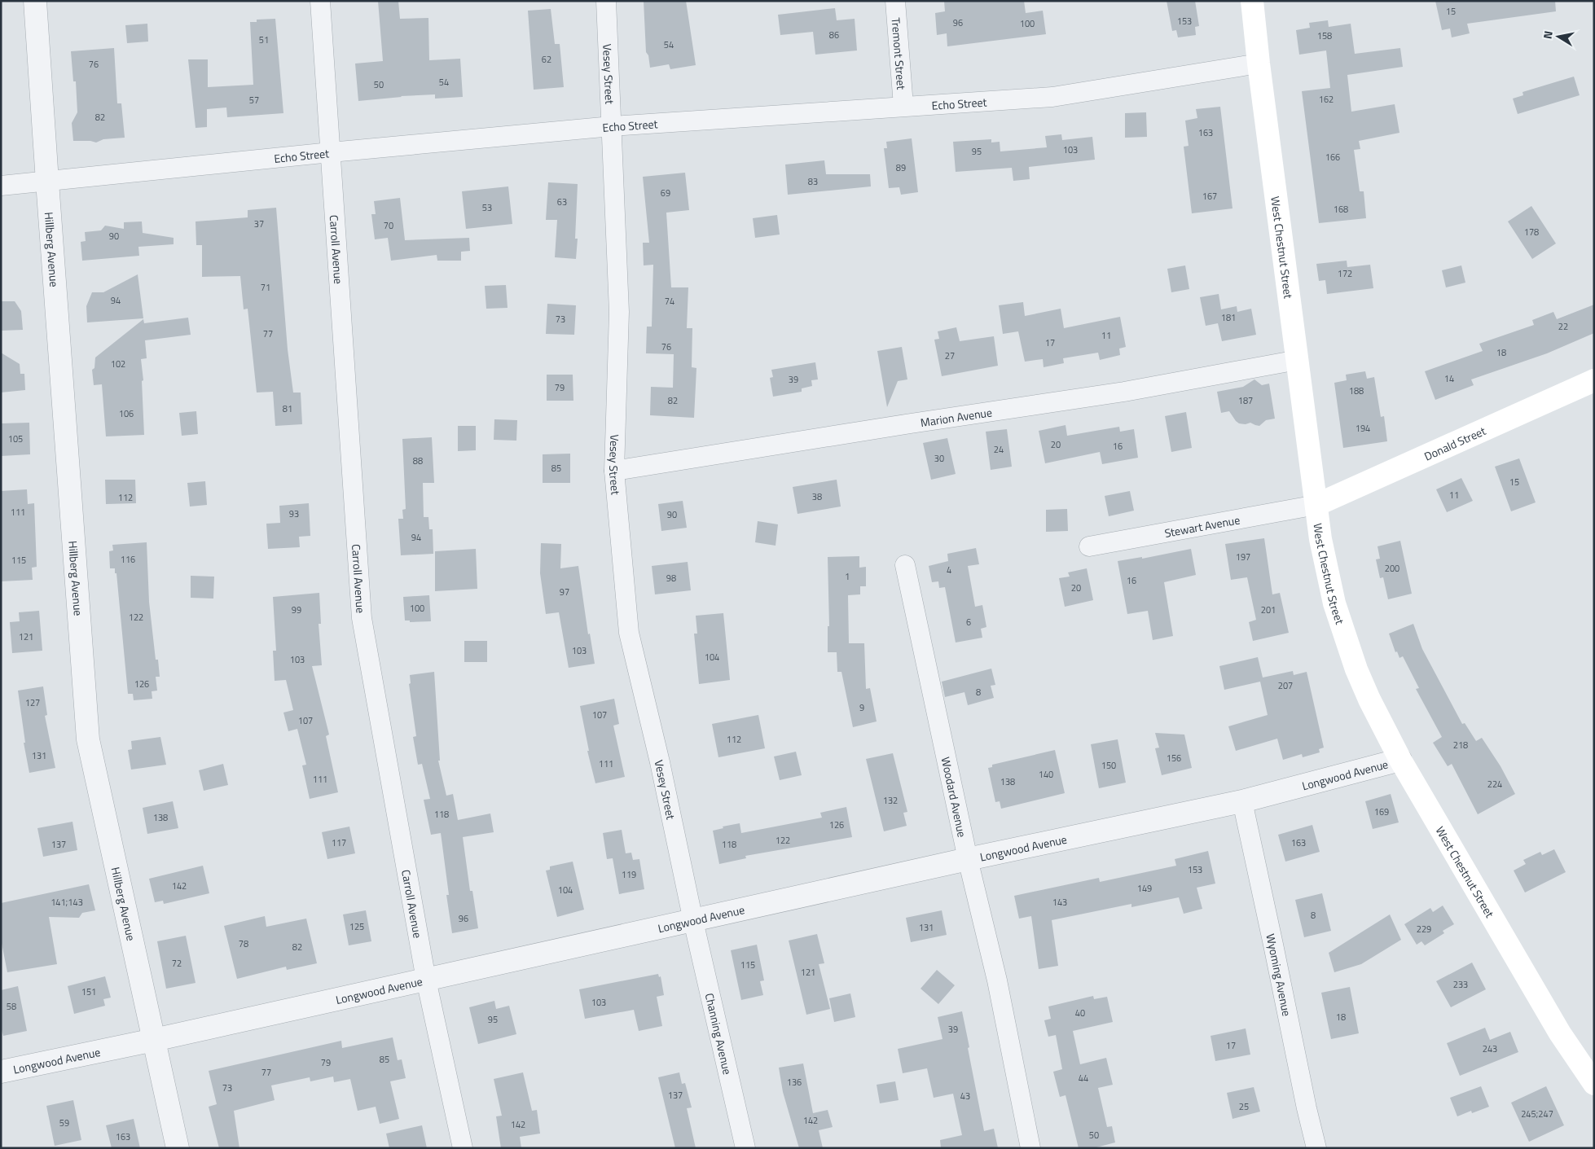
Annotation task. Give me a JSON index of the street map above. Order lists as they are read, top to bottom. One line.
{"streets":{"main road":["West Chestnut Street","Donald Street"],"street":["Tremont Street","Vesey Street","Echo Street","Hillberg Avenue","Carroll Avenue","Marion Avenue","Stewart Avenue","Longwood Avenue","Woodard Avenue","Wyoming Avenue","Channing Avenue"]},"crossings":[["Tremont Street","Echo Street"],["Vesey Street","Echo Street"],["Vesey Street","Marion Avenue"],["Vesey Street","Longwood Avenue"],["Vesey Street","Channing Avenue"],["Echo Street","West Chestnut Street"],["Echo Street","Hillberg Avenue"],["Echo Street","Carroll Avenue"],["West Chestnut Street","Marion Avenue"],["West Chestnut Street","Donald Street"],["West Chestnut Street","Stewart Avenue"],["West Chestnut Street","Longwood Avenue"],["Hillberg Avenue","Longwood Avenue"],["Carroll Avenue","Longwood Avenue"],["Donald Street","Stewart Avenue"],["Longwood Avenue","Woodard Avenue"],["Longwood Avenue","Wyoming Avenue"],["Longwood Avenue","Channing Avenue"]],"house_numbers":["15","153","96","100","86","158","51","54","62","76","54","50","162","57","82","163","103","95","166","89","83","69","167","63","53","168","37","70","178","90","172","71","94","74","181","73","22","77","11","17","76","18","27","102","14","39","79","188","82","187","81","106","194","105","20","16","24","30","88","85","15","11","38","112","111","93","90","94","197","116","115","200","4","1","98","16","20","97","100","99","201","122","6","121","103","104","103","126","207","8","127","9","107","107","112","218","131","156","111","150","140","111","138","224","132","169","118","138","126","122","117","163","137","118","153","119","142","149","104","141;143","143","8","96","125","131","229","78","82","72","115","121","233","151","103","58","40","18","95","39","17","243","85","79","77","44","136","73","137","43","25","245;247","142","59","142","50","163"],"north":"left"}
